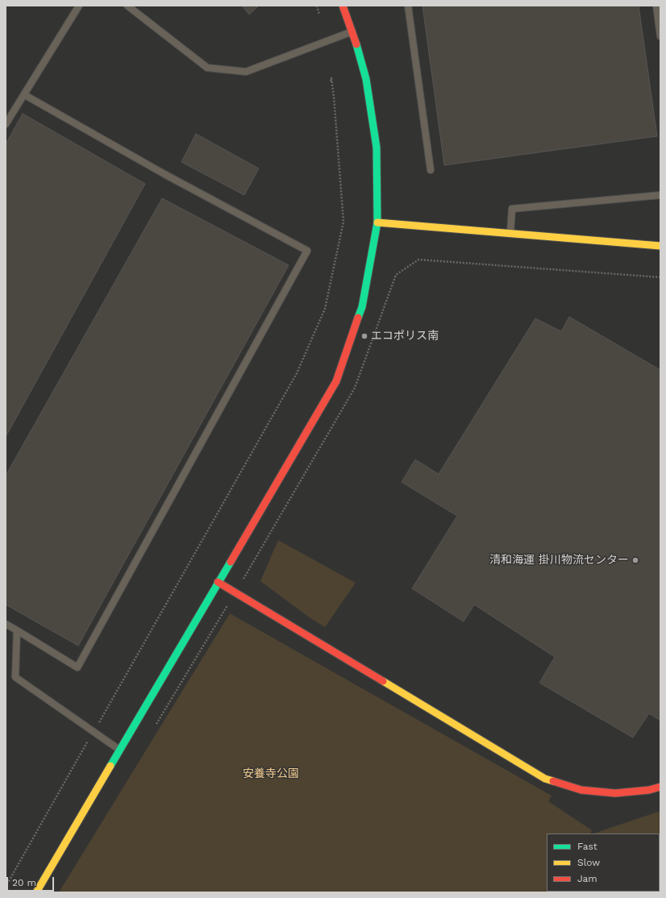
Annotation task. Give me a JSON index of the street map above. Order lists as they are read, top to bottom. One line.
{"parks":["安養寺公園"],"places":["エコポリス南","清和海運 掛川物流センター"],"legend":["Fast","Slow","Jam"],"scale_bar":"20 m"}
